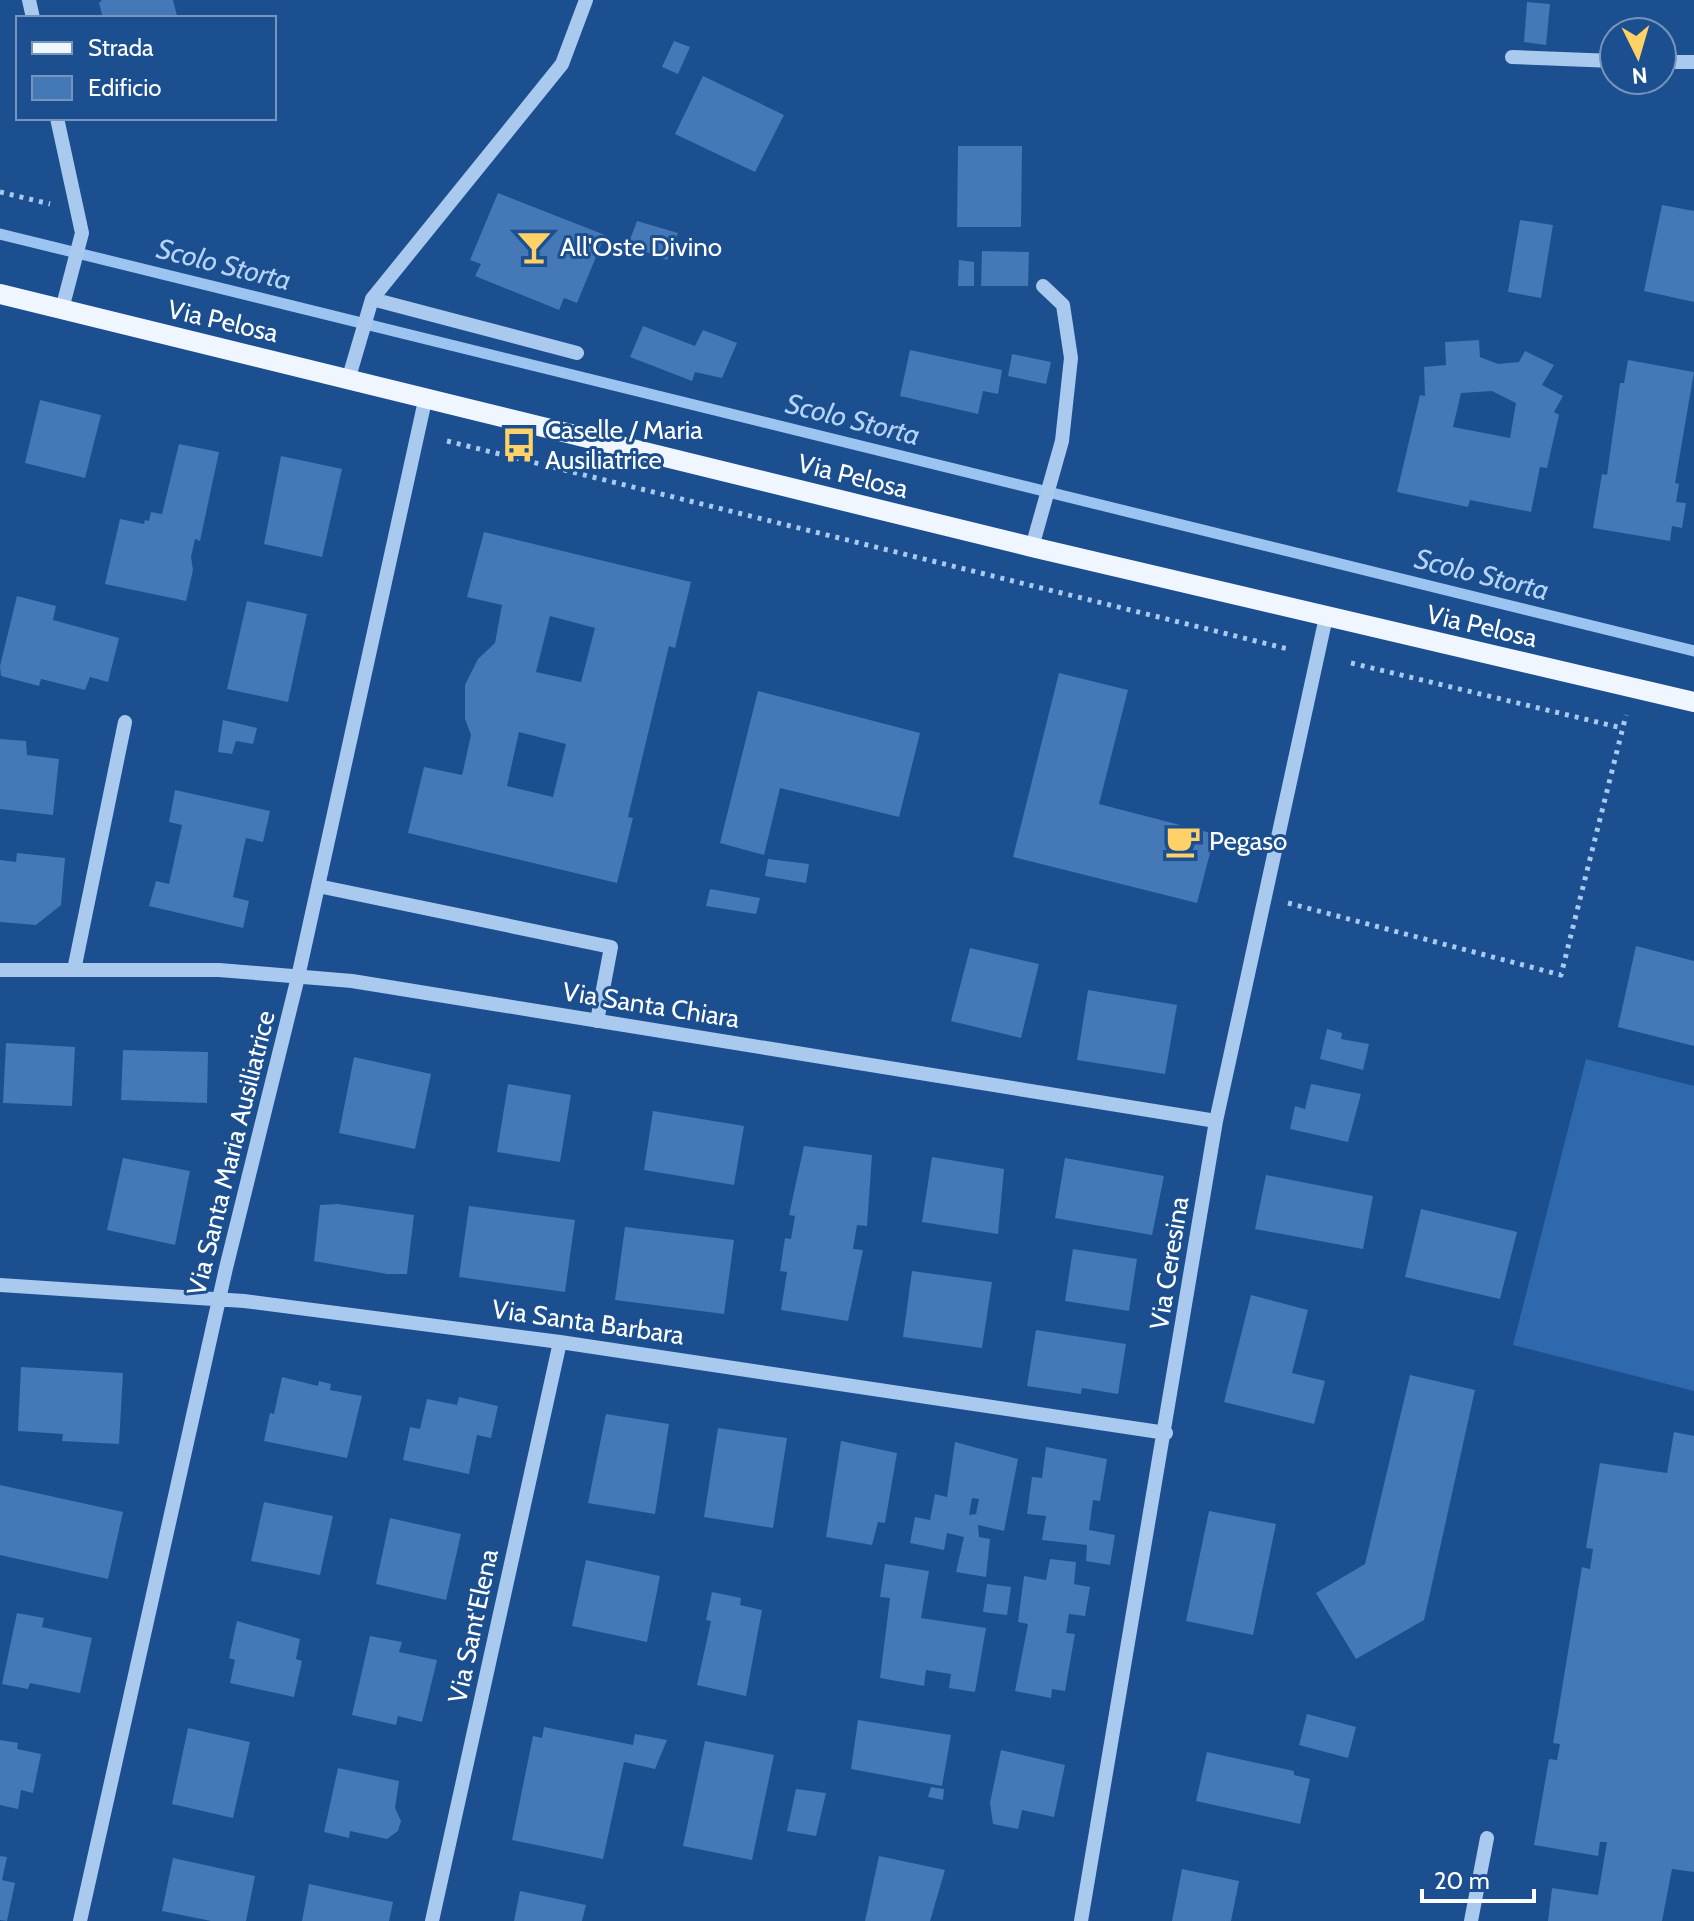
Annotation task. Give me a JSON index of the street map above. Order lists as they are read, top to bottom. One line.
{"streets":{"main road":["Via Pelosa"],"street":["Via Santa Chiara","Via Santa Maria Ausiliatrice","Via Ceresina","Via Santa Barbara","Via Sant'Elena"]},"crossings":[["Via Pelosa","Via Santa Maria Ausiliatrice"],["Via Pelosa","Via Ceresina"],["Via Santa Chiara","Via Santa Maria Ausiliatrice"],["Via Santa Chiara","Via Ceresina"],["Via Santa Maria Ausiliatrice","Via Santa Barbara"],["Via Ceresina","Via Santa Barbara"],["Via Santa Barbara","Via Sant'Elena"]],"water":["Scolo Storta"],"places":{"bar":["All'Oste Divino"],"bus stop":["Caselle / Maria Ausiliatrice"],"cafe":["Pegaso"]},"legend":["Strada","Edificio"],"scale_bar":"20 m","north":"bottom"}
